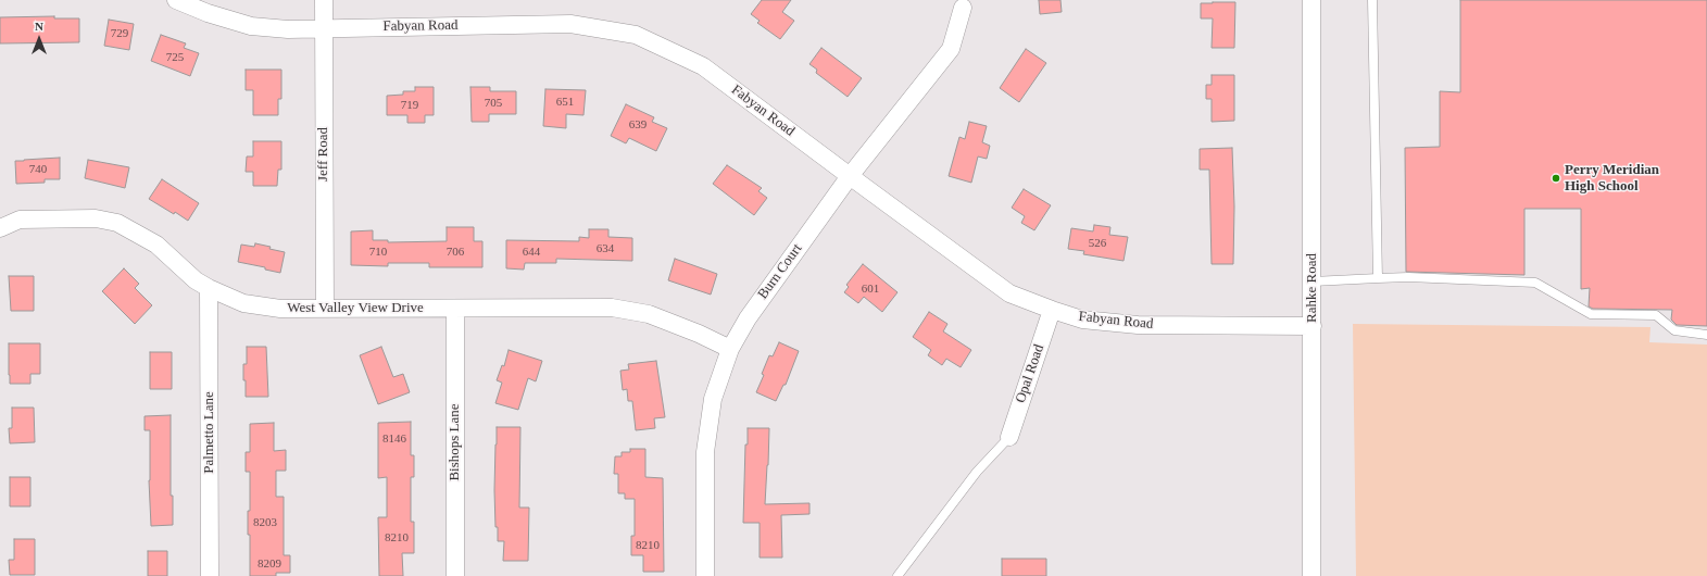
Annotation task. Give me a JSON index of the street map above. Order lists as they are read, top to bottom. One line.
{"streets":{"street":["Fabyan Road","Jeff Road","Burn Court","Rahke Road","West Valley View Drive","Opal Road","Palmetto Lane","Bishops Lane"]},"crossings":[["Fabyan Road","Jeff Road"],["Fabyan Road","Burn Court"],["Fabyan Road","Rahke Road"],["Fabyan Road","Opal Road"],["Jeff Road","West Valley View Drive"],["Burn Court","West Valley View Drive"],["West Valley View Drive","Palmetto Lane"],["West Valley View Drive","Bishops Lane"]],"places":["Perry Meridian High School"],"house_numbers":["729","725","651","705","719","639","740","526","634","710","706","644","601","8146","8203","8210","8210","8209"],"north":"top"}
